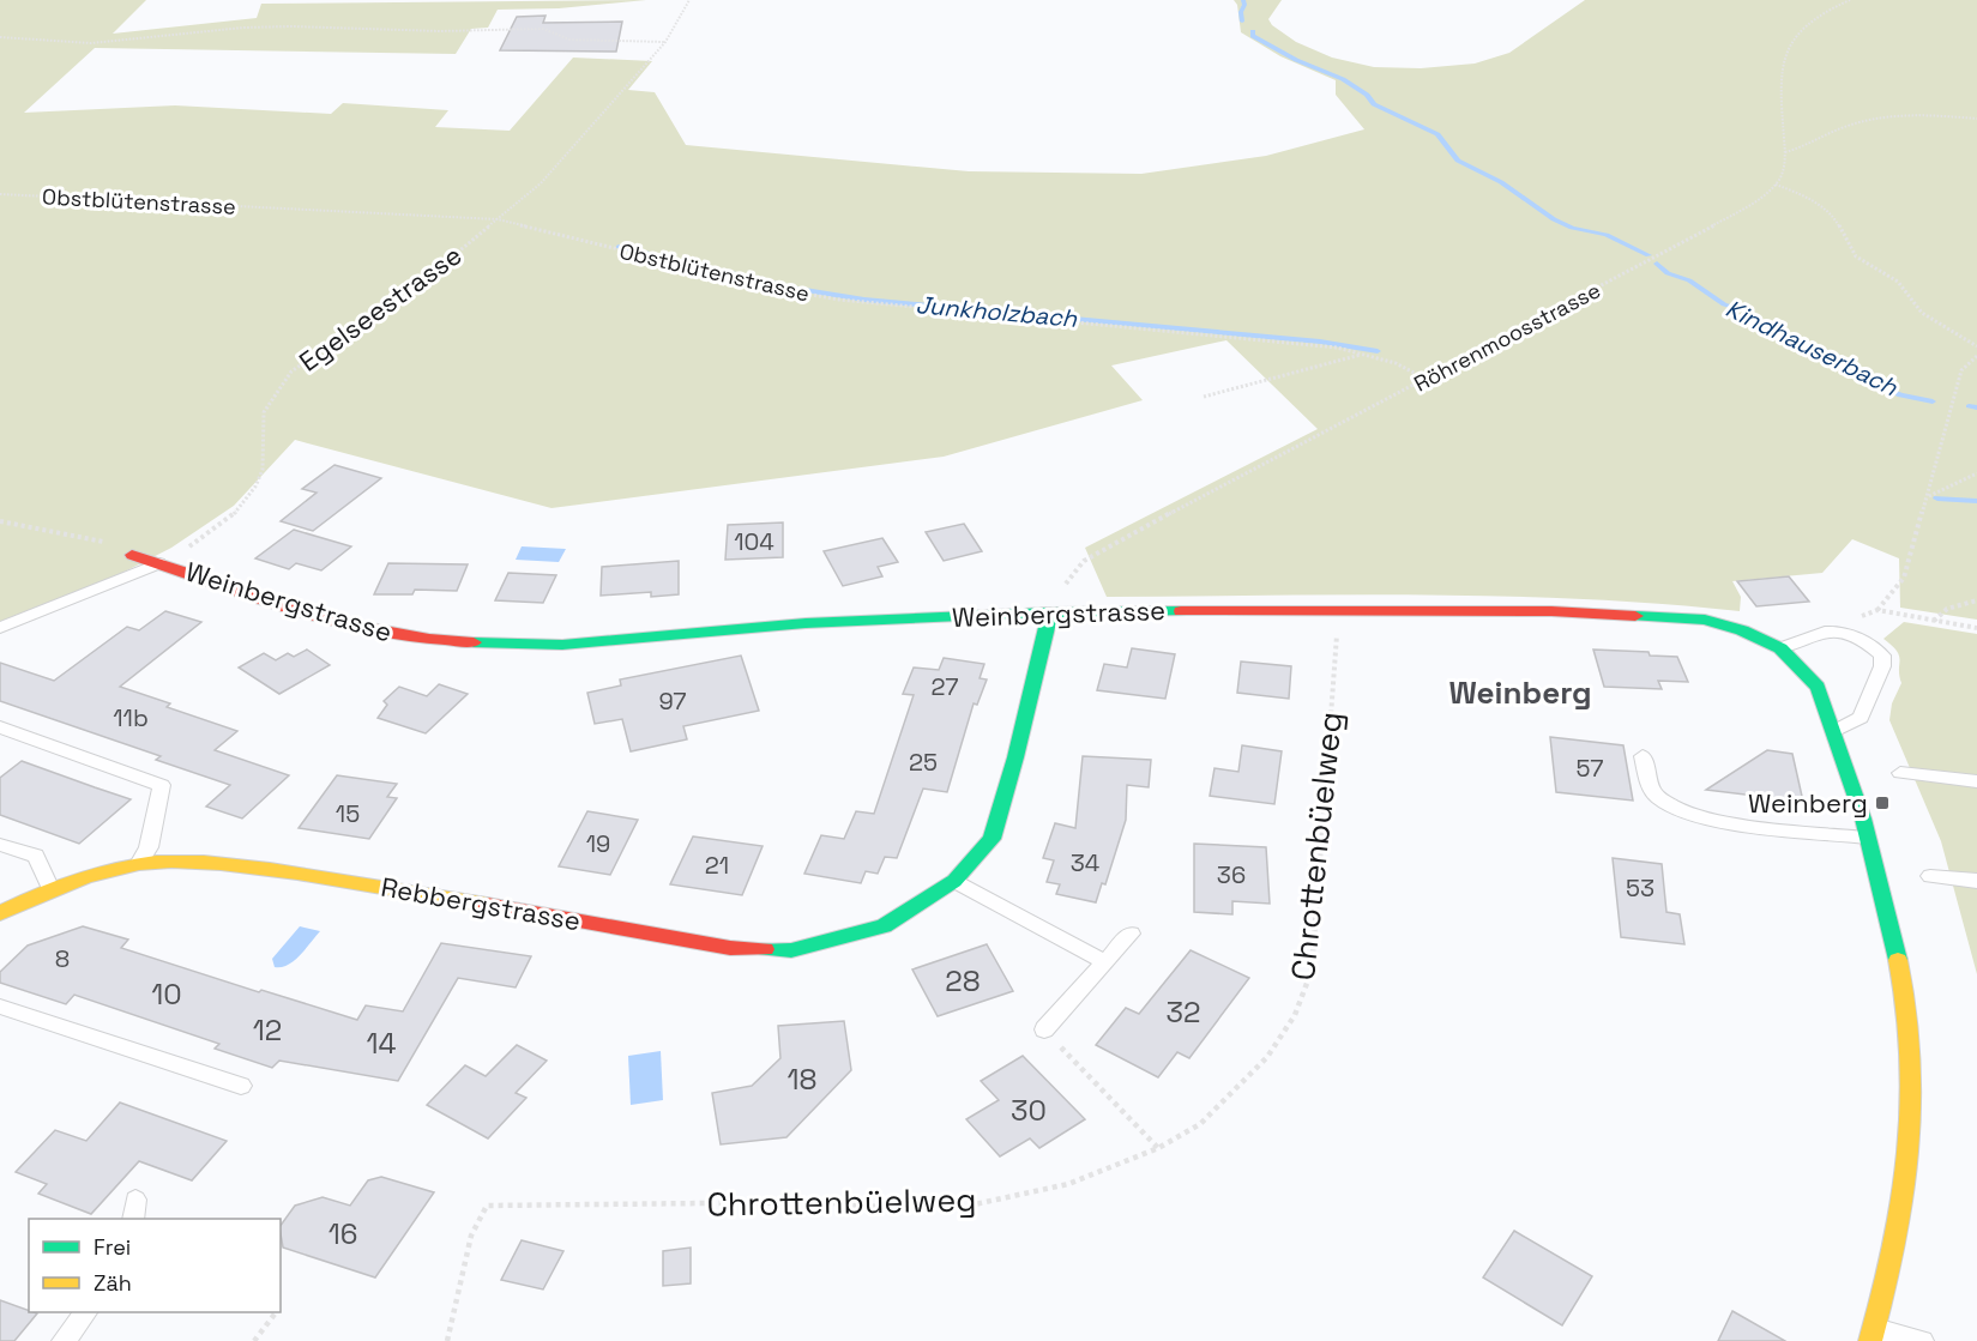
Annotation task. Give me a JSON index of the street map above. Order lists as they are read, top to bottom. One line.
{"streets":{"street":["Weinbergstrasse","Rebbergstrasse"],"path":["Obstblütenstrasse","Egelseestrasse","Röhrenmoosstrasse","Chrottenbüelweg"]},"crossings":[["Obstblütenstrasse","Egelseestrasse"],["Obstblütenstrasse","Röhrenmoosstrasse"],["Egelseestrasse","Weinbergstrasse"],["Röhrenmoosstrasse","Weinbergstrasse"],["Röhrenmoosstrasse","Rebbergstrasse"],["Weinbergstrasse","Chrottenbüelweg"],["Weinbergstrasse","Rebbergstrasse"]],"districts":["Weinberg"],"water":["Junkholzbach","Kindhauserbach"],"places":{"transit":["Weinberg"]},"house_numbers":["104","27","97","11b","25","57","15","19","34","21","36","53","8","28","10","32","12","14","18","30","16"],"legend":["Frei","Zäh"]}
